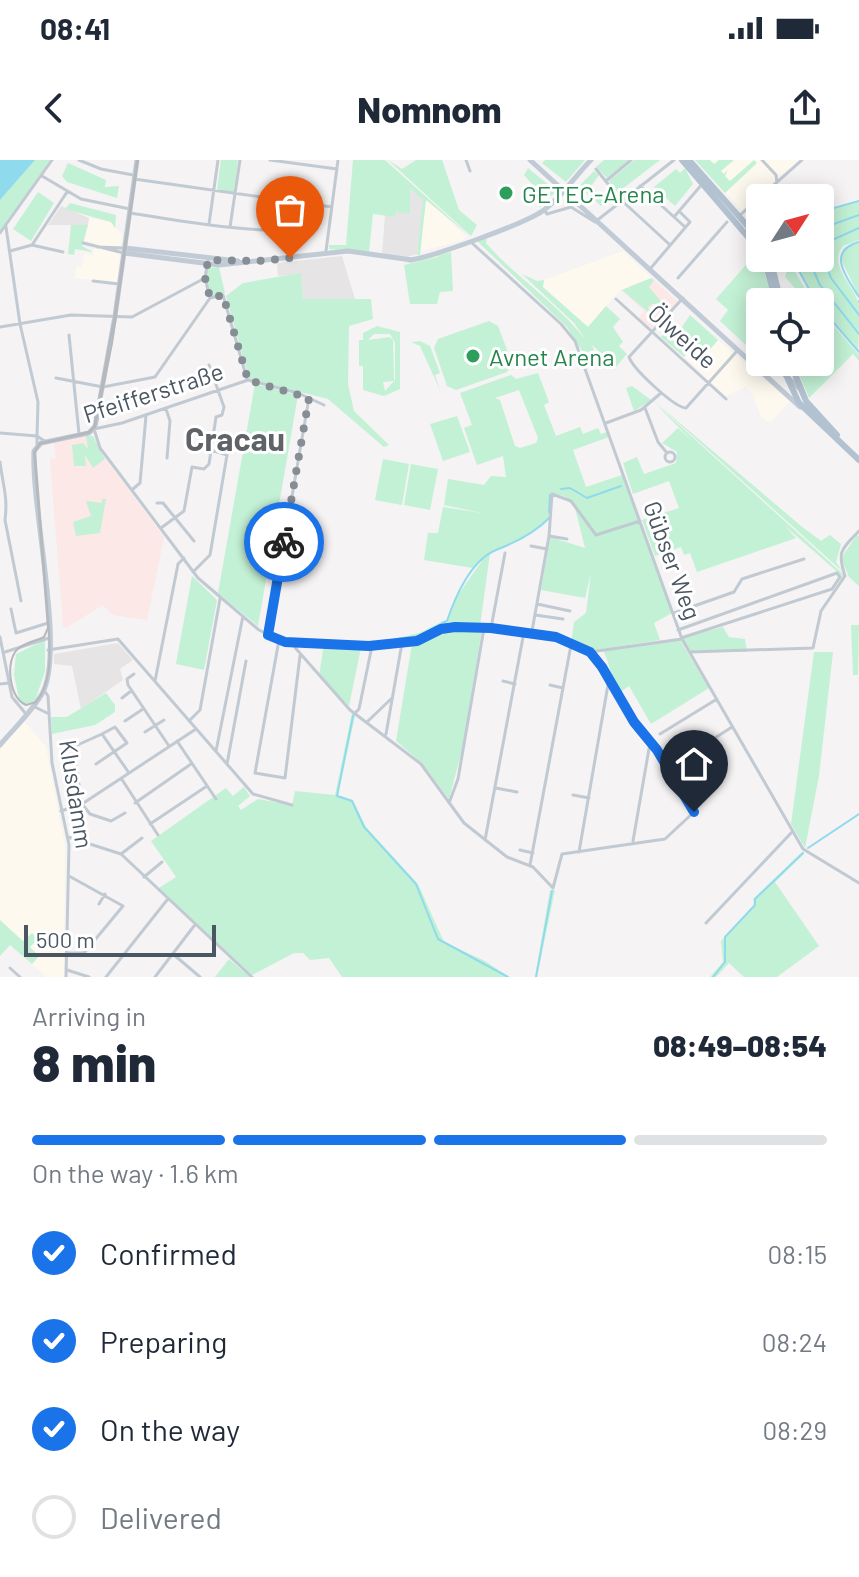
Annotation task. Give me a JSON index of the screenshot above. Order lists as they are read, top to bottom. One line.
{"streets":{"main road":["Pfeifferstraße"],"street":["Ölweide","Gübser Weg","Klusdamm"]},"districts":["Cracau"],"places":["GETEC-Arena","Avnet Arena"],"scale_bar":"500 m","north":"top right","page":{"status":"08:41","header":"Nomnom","scale":"500 m","heading":["8 min","Arriving in","08:49–08:54"],"bar":"On the way · 1.6 km","list":[["Confirmed","08:15"],["Preparing","08:24"],["On the way","08:29"],"Delivered"]}}
